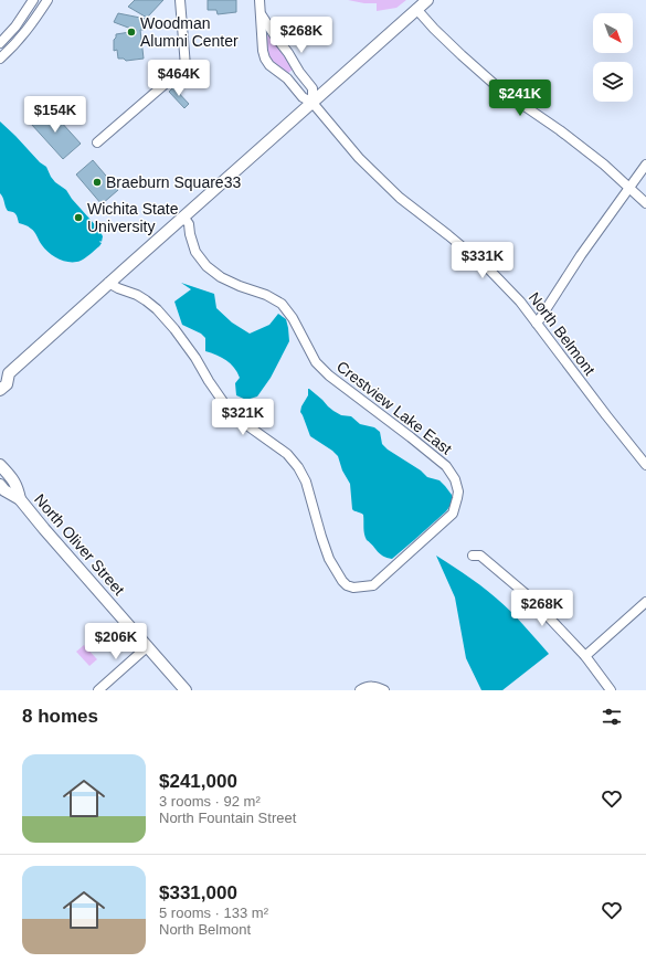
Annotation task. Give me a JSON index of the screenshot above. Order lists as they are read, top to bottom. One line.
{"streets":{"main road":["North Oliver Street"],"street":["North Belmont","Crestview Lake East"]},"places":["Woodman Alumni Center","Braeburn Square33","Wichita State University"],"north":"bottom right","page":{"price":["$268K","$464K","$241K","$154K","$331K","$321K","$268K","$206K"],"heading":"8 homes","list":[{"name":"$241,000","note":"3 rooms · 92 m² · North Fountain Street"},{"name":"$331,000","note":"5 rooms · 133 m² · North Belmont"}]}}
